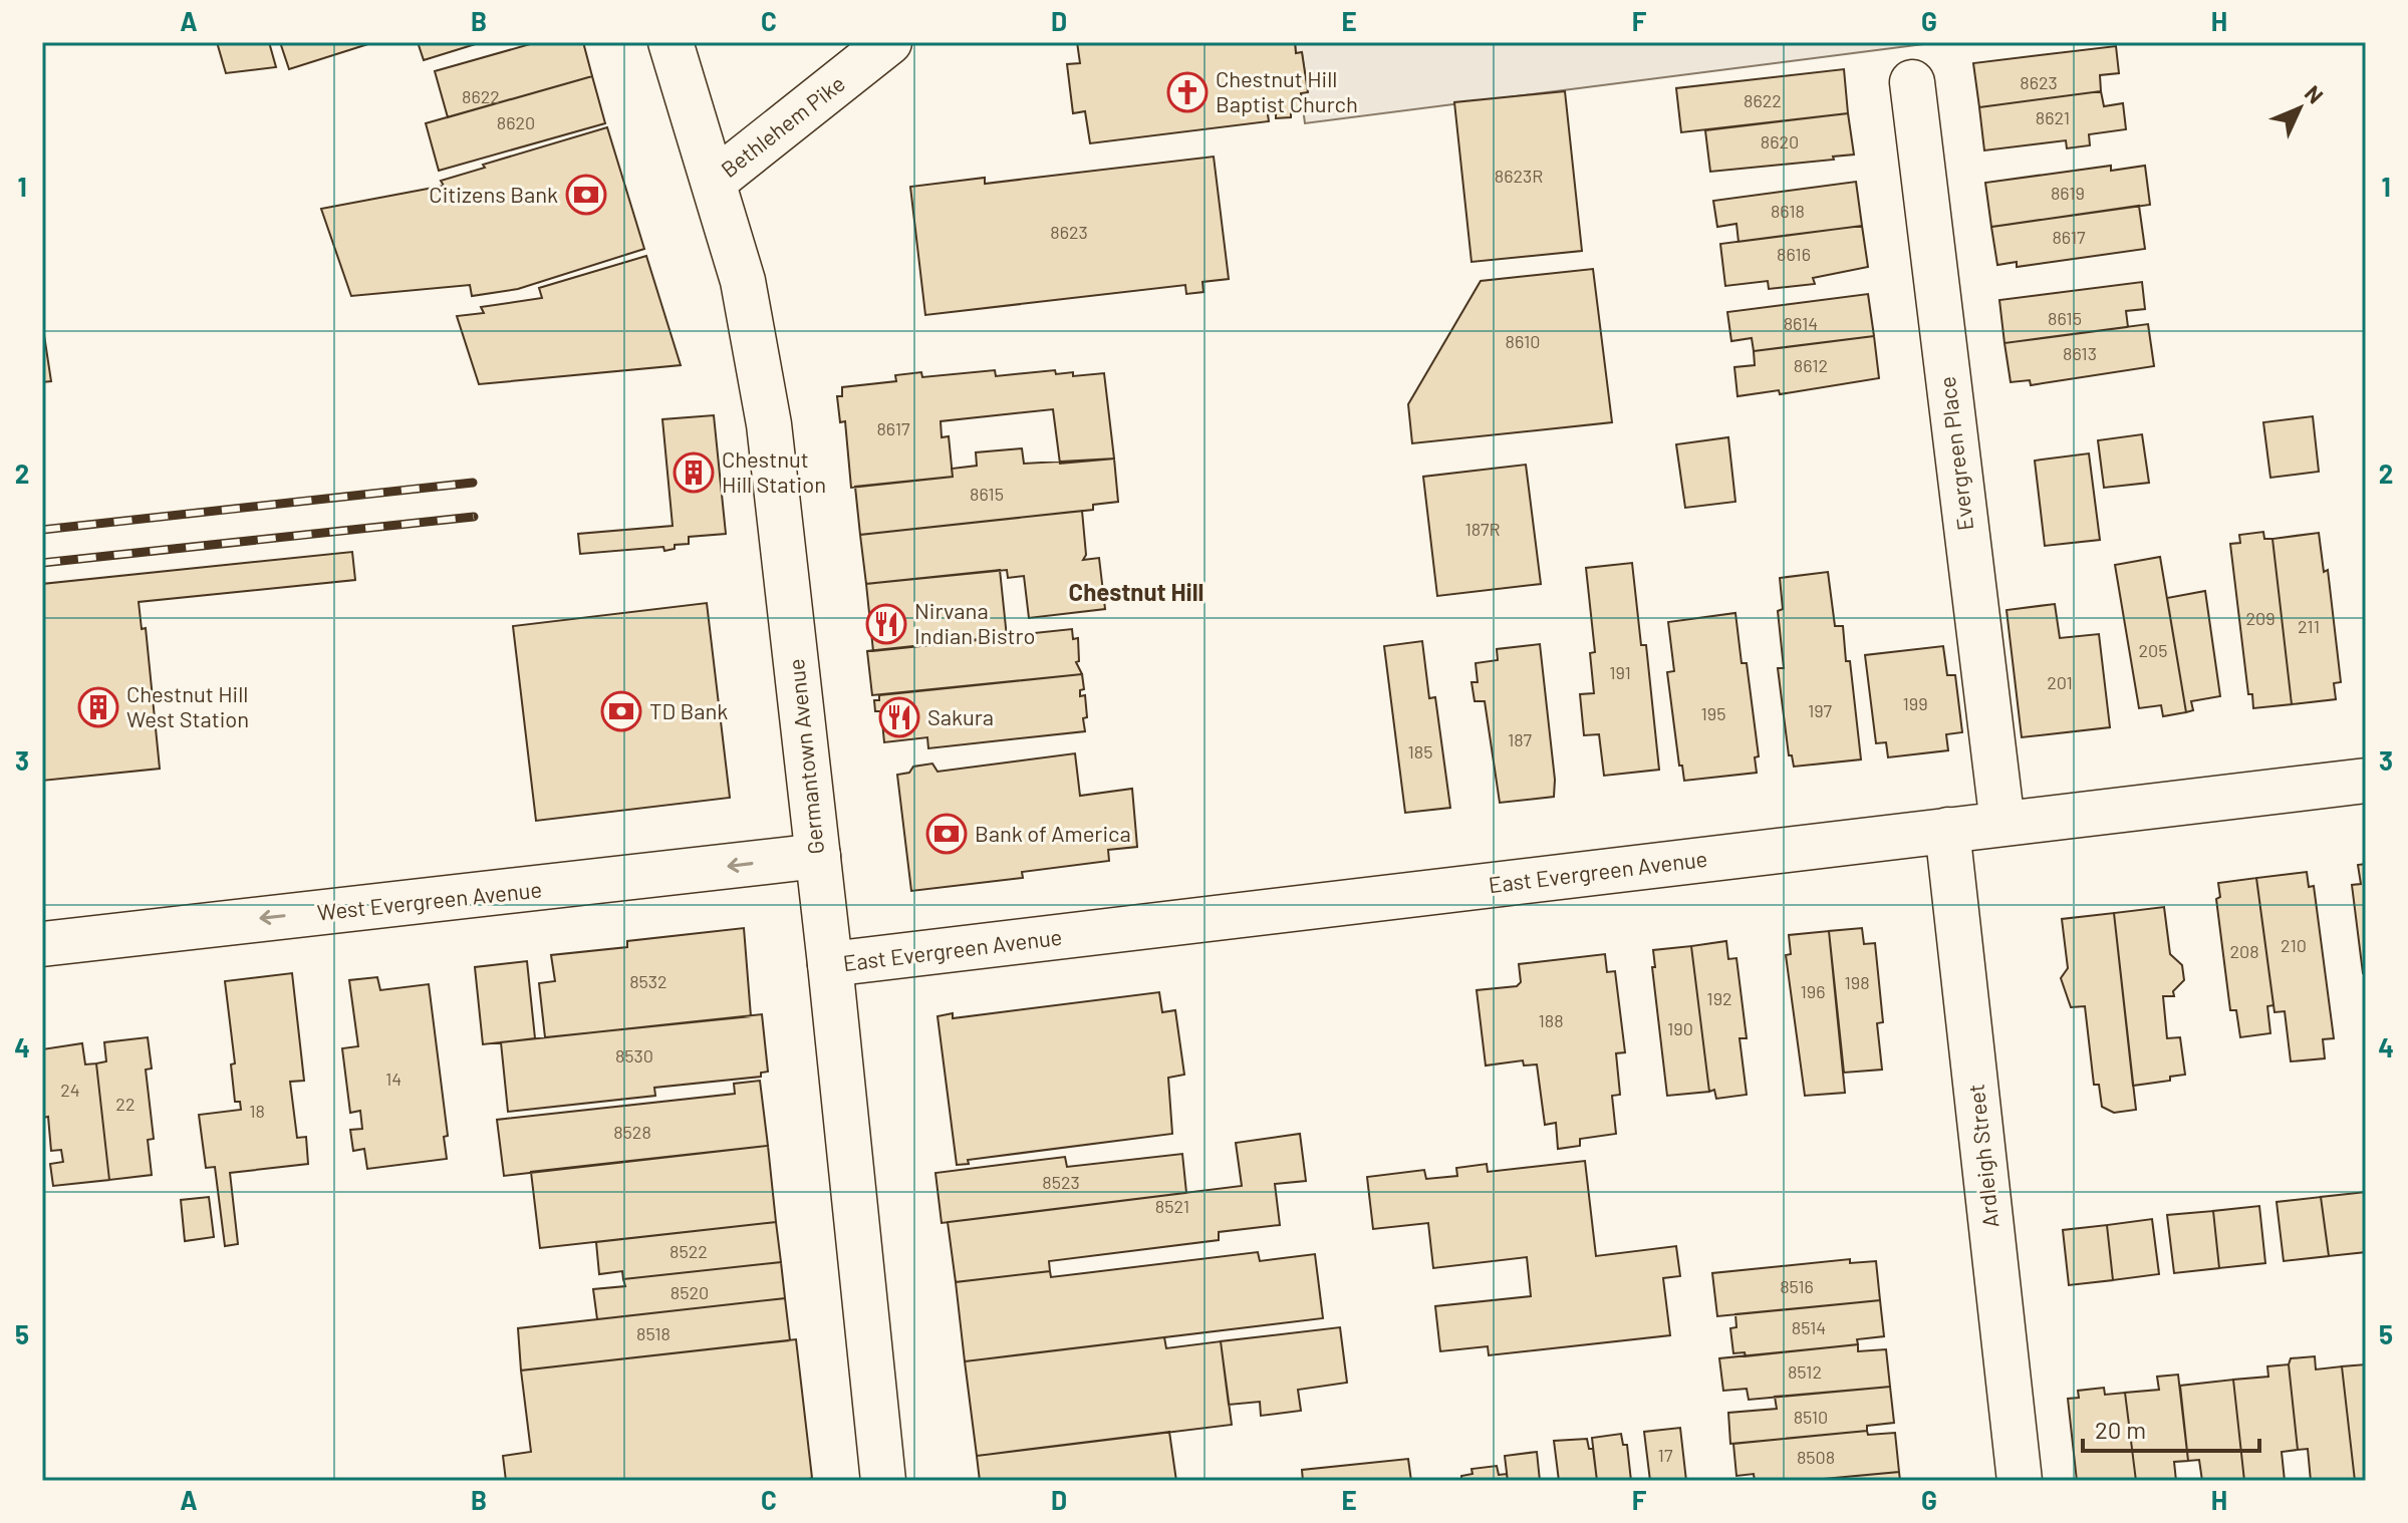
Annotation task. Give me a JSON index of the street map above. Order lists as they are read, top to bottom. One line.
{"streets":{"street":["Bethlehem Pike","Evergreen Place","Germantown Avenue","East Evergreen Avenue","West Evergreen Avenue","Ardleigh Street"]},"crossings":[["Bethlehem Pike","Germantown Avenue"],["Evergreen Place","East Evergreen Avenue"],["Germantown Avenue","East Evergreen Avenue"],["Germantown Avenue","West Evergreen Avenue"],["East Evergreen Avenue","Ardleigh Street"]],"one_way":["West Evergreen Avenue"],"districts":["Chestnut Hill"],"places":{"church":["Chestnut Hill Baptist Church"],"bank":["Citizens Bank","TD Bank","Bank of America"],"building":["Chestnut Hill Station","Chestnut Hill West Station"],"restaurant":["Nirvana Indian Bistro","Sakura"]},"house_numbers":["8623","8622","8622","8621","8620","8620","8623R","8619","8618","8623","8617","8616","8615","8614","8610","8613","8612","8617","8615","187R","209","211","205","191","201","199","197","195","187","185","210","208","8532","198","196","192","188","190","8530","14","24","22","18","8528","8523","8521","8522","8516","8520","8514","8518","8512","8510","17","8508"],"scale_bar":"20 m","north":"top right","grid":{"columns":["A","B","C","D","E","F","G","H"],"rows":["1","2","3","4","5"]}}
